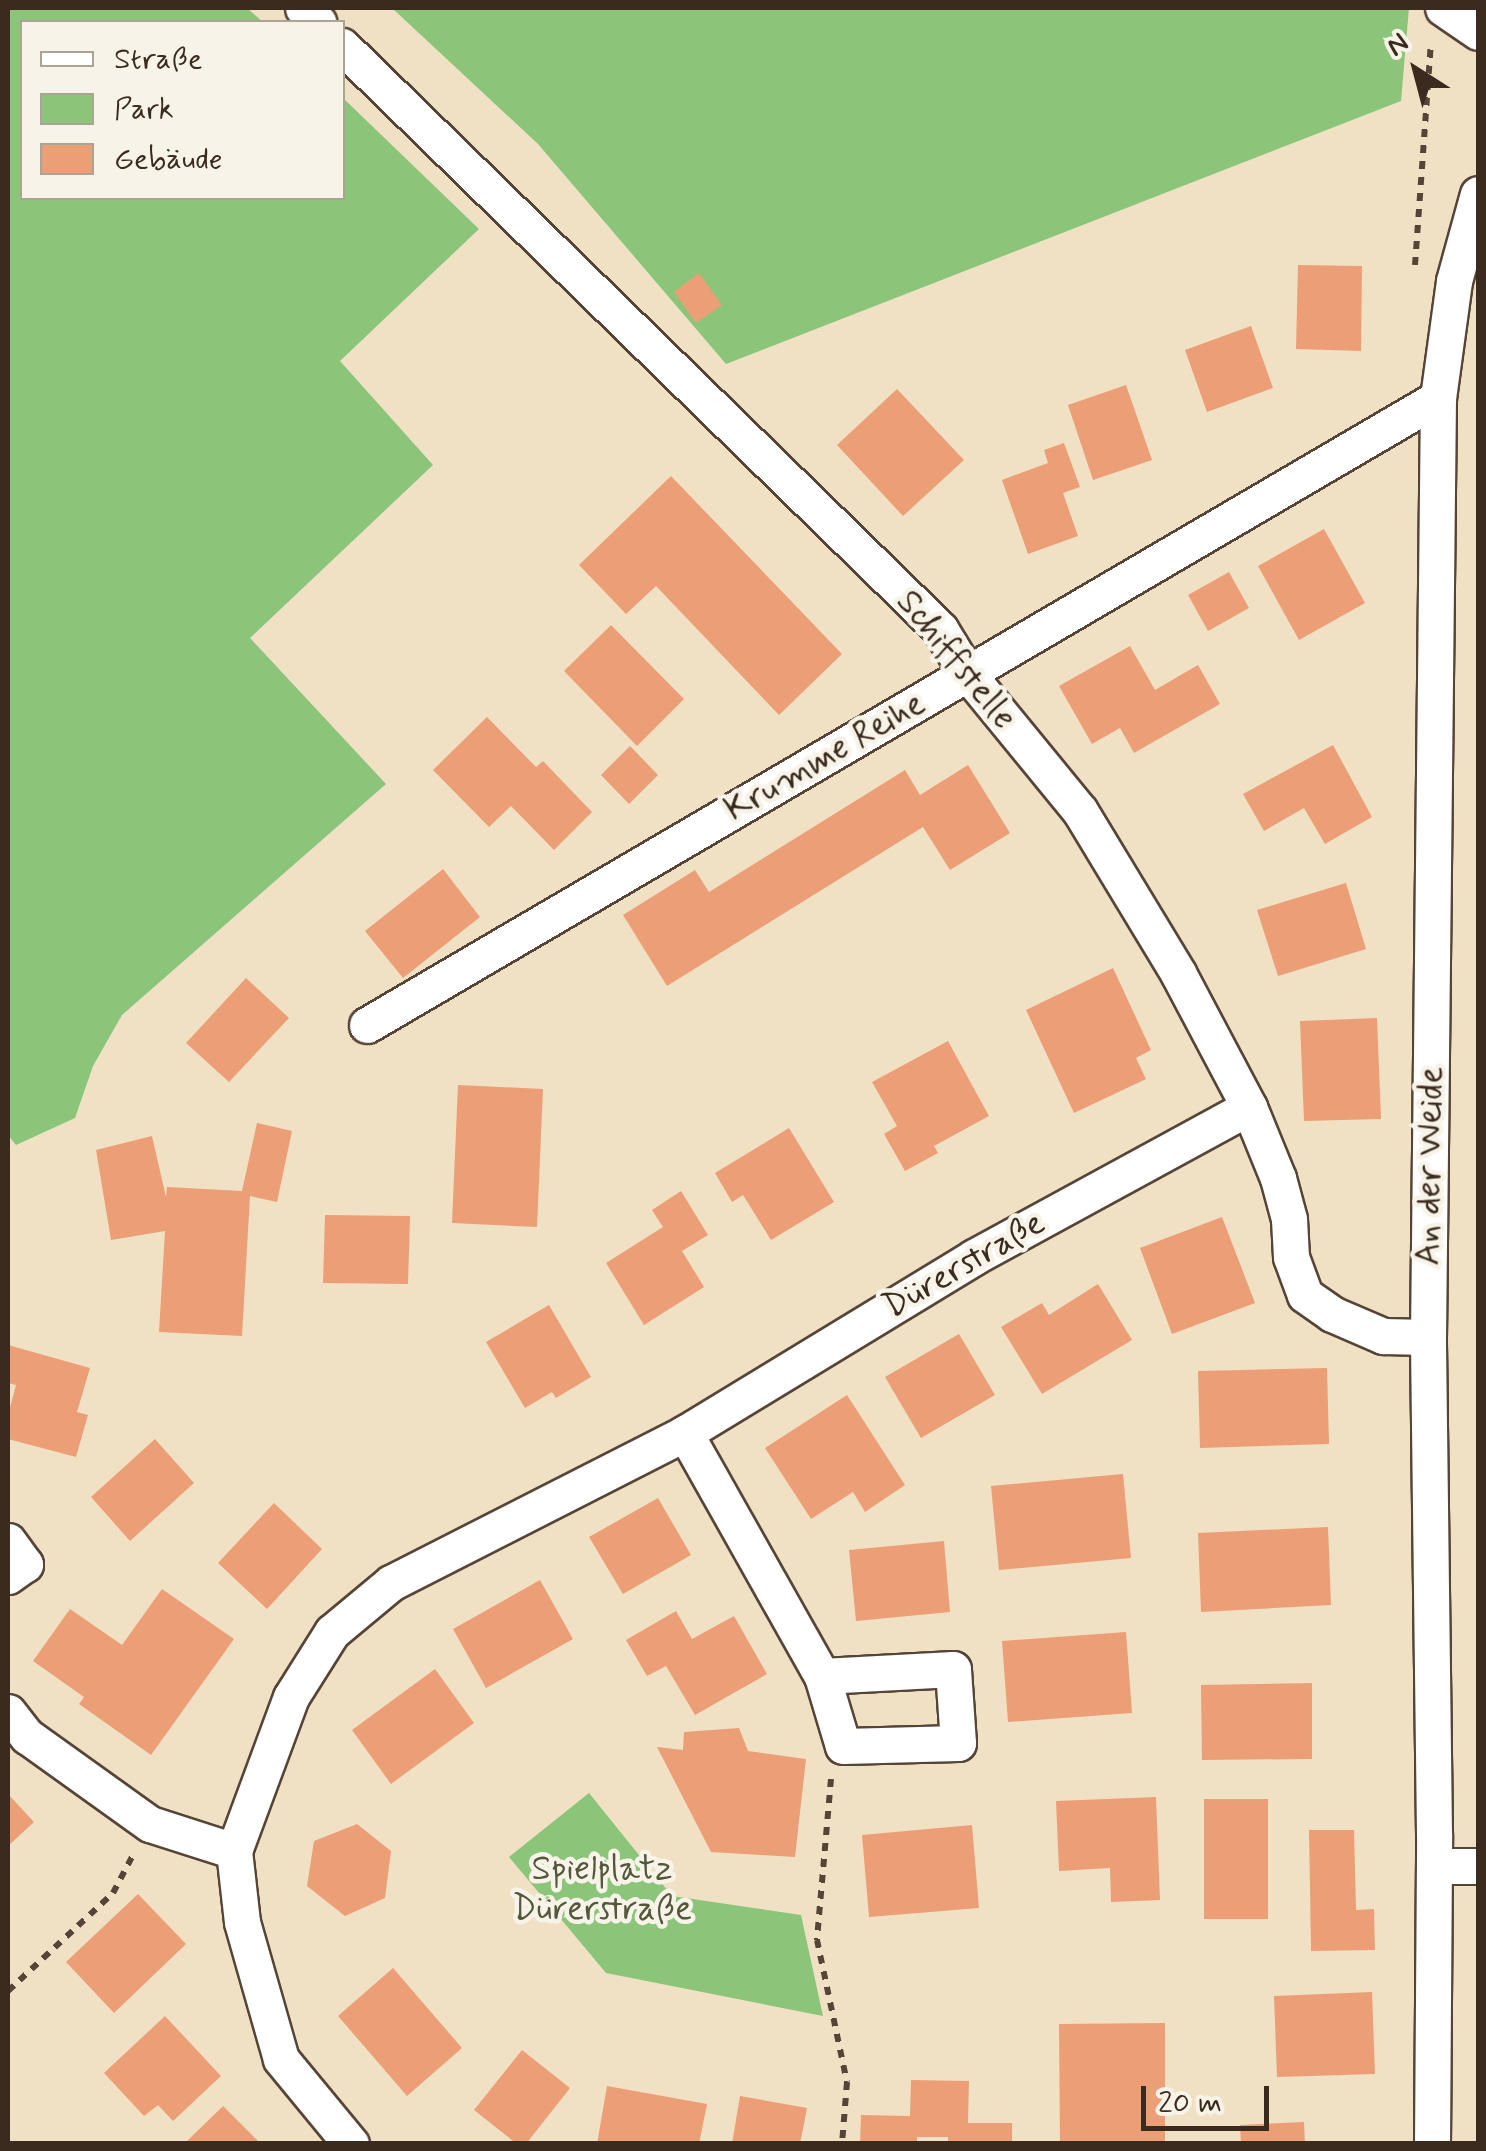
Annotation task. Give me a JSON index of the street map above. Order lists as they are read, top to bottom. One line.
{"streets":{"street":["Schiffstelle","Krumme Reihe","An der Weide","Dürerstraße"]},"crossings":[["Schiffstelle","Krumme Reihe"],["Schiffstelle","An der Weide"],["Schiffstelle","Dürerstraße"],["Krumme Reihe","An der Weide"]],"parks":["Spielplatz Dürerstraße"],"legend":["Straße","Park","Gebäude"],"scale_bar":"20 m","north":"top left"}
